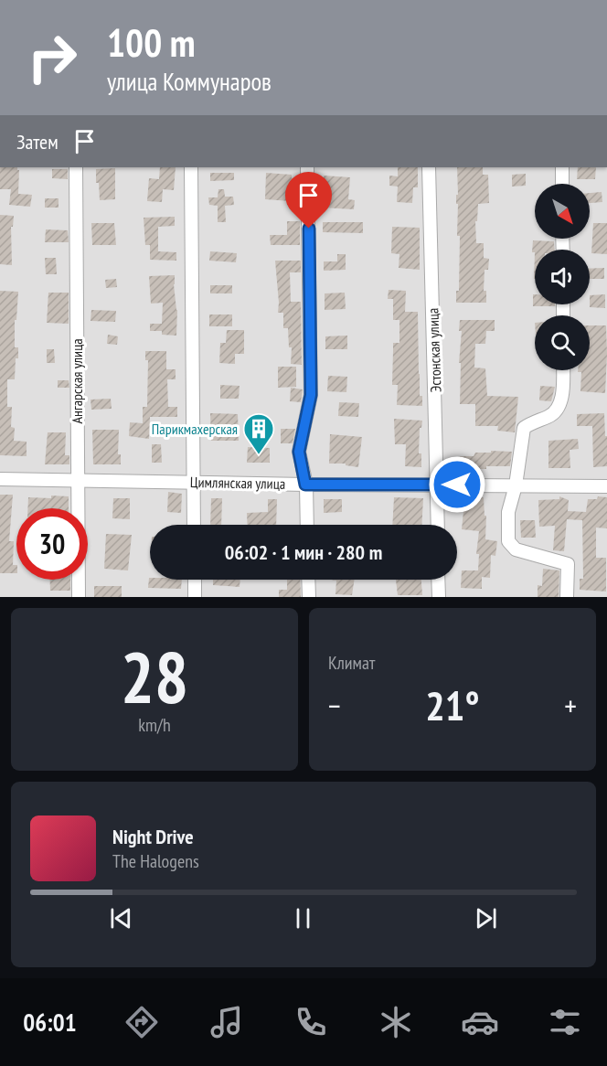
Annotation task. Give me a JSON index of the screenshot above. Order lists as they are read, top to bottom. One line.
{"streets":{"street":["Эстонская улица","Ангарская улица","Цимлянская улица"]},"crossings":[["Эстонская улица","Цимлянская улица"],["Ангарская улица","Цимлянская улица"]],"places":{"building":["Парикмахерская"]},"north":"bottom right","page":{"turn":["100 m","улица Коммунаров"],"then":"Затем","limit":"30","trip":"06:02 · 1 мин · 280 m","tile":[["28","km/h"],"Климат"],"heat":["−","21°","+"],"song":["Night Drive","The Halogens"],"tabs":"06:01"}}
